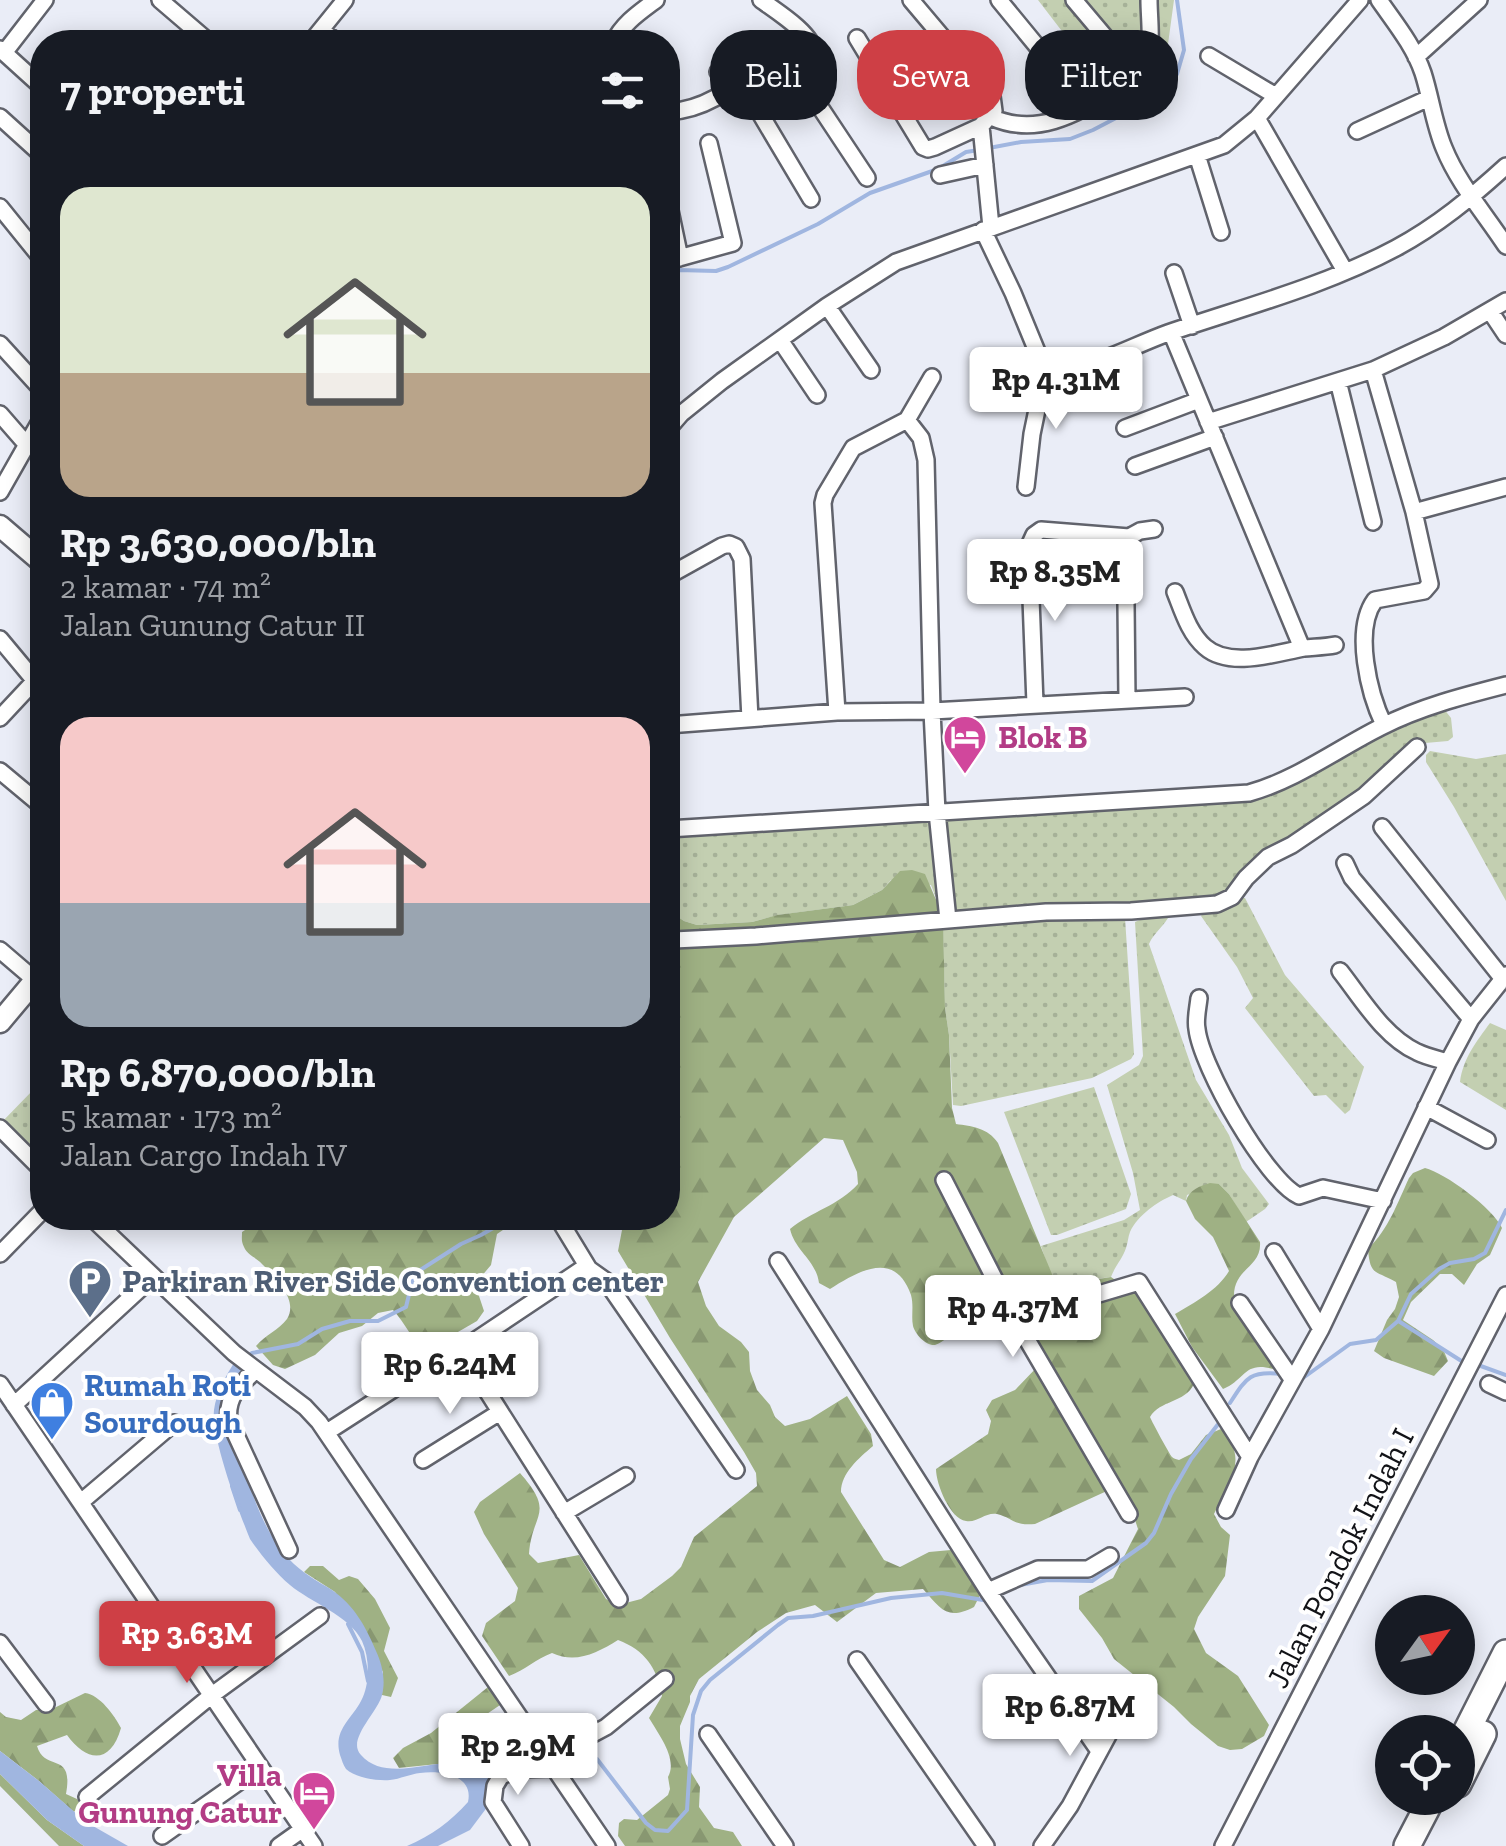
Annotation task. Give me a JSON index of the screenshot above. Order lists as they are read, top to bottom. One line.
{"streets":{"street":["Jalan Pondok Indah I"]},"places":{"hotel":["Blok B","Villa Gunung Catur"],"parking":["Parkiran River Side Convention center"],"shop":["Rumah Roti Sourdough"]},"north":"top right","page":{"chip":["Beli","Sewa","Filter"],"heading":"7 properti","list":[{"name":"Rp 3,630,000/bln","note":"2 kamar · 74 m² · Jalan Gunung Catur II"},{"name":"Rp 6,870,000/bln","note":"5 kamar · 173 m² · Jalan Cargo Indah IV"}],"price":["Rp 4.31M","Rp 8.35M","Rp 4.37M","Rp 6.24M","Rp 3.63M","Rp 6.87M","Rp 2.9M"]}}
